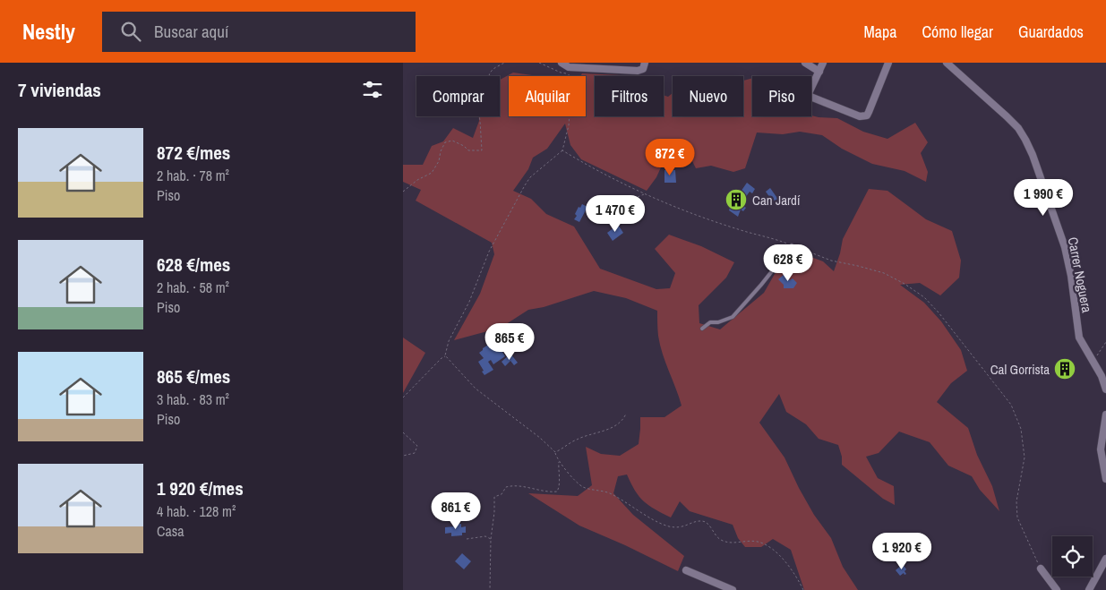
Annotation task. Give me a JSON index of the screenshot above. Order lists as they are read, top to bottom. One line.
{"streets":{"street":["Carrer Noguera"]},"places":{"building":["Can Jardí","Cal Gorrista"]},"page":{"header":"Nestly","search":"Buscar aquí","nav":["Mapa","Cómo llegar","Guardados"],"heading":"7 viviendas","chip":["Comprar","Alquilar","Filtros","Nuevo","Piso"],"list":[{"name":"872 €/mes","note":"2 hab. · 78 m² · Piso"},{"name":"628 €/mes","note":"2 hab. · 58 m² · Piso"},{"name":"865 €/mes","note":"3 hab. · 83 m² · Piso"},{"name":"1 920 €/mes","note":"4 hab. · 128 m² · Casa"}],"price":["872 €","1 990 €","1 470 €","628 €","865 €","861 €","1 920 €"]}}
